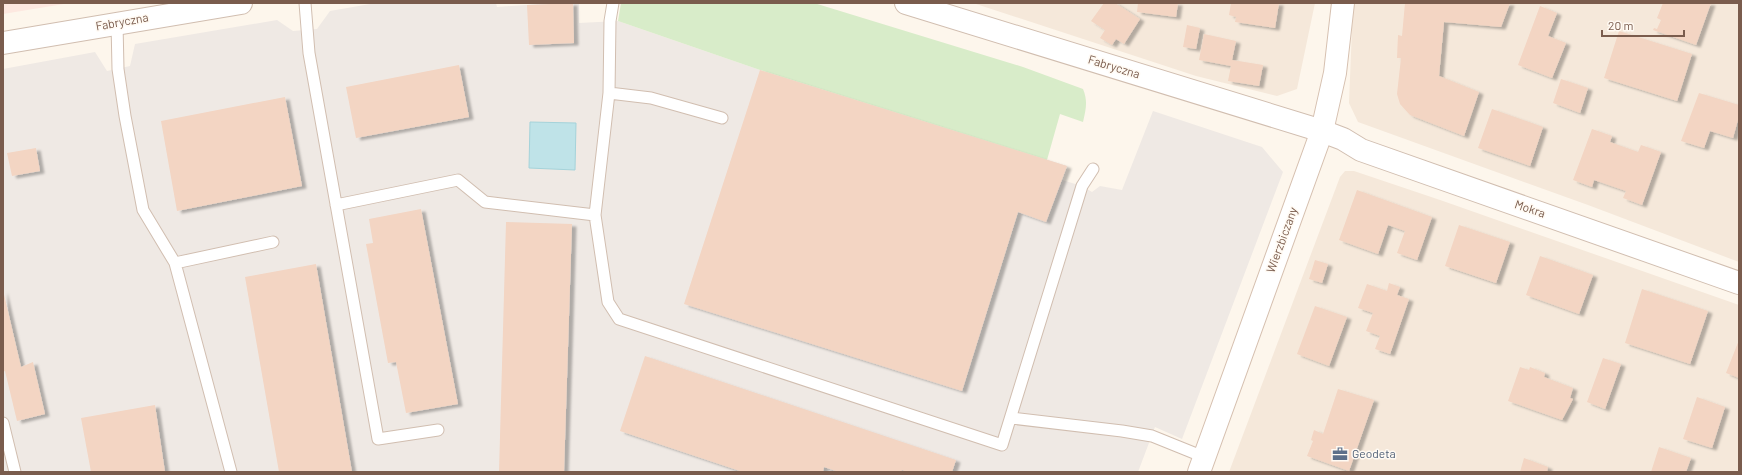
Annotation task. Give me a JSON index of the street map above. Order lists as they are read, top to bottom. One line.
{"streets":{"street":["Fabryczna","Mokra","Wierzbiczany"]},"crossings":[["Fabryczna","Mokra"],["Fabryczna","Wierzbiczany"],["Mokra","Wierzbiczany"]],"places":{"office":["Geodeta"]},"scale_bar":"20 m"}
